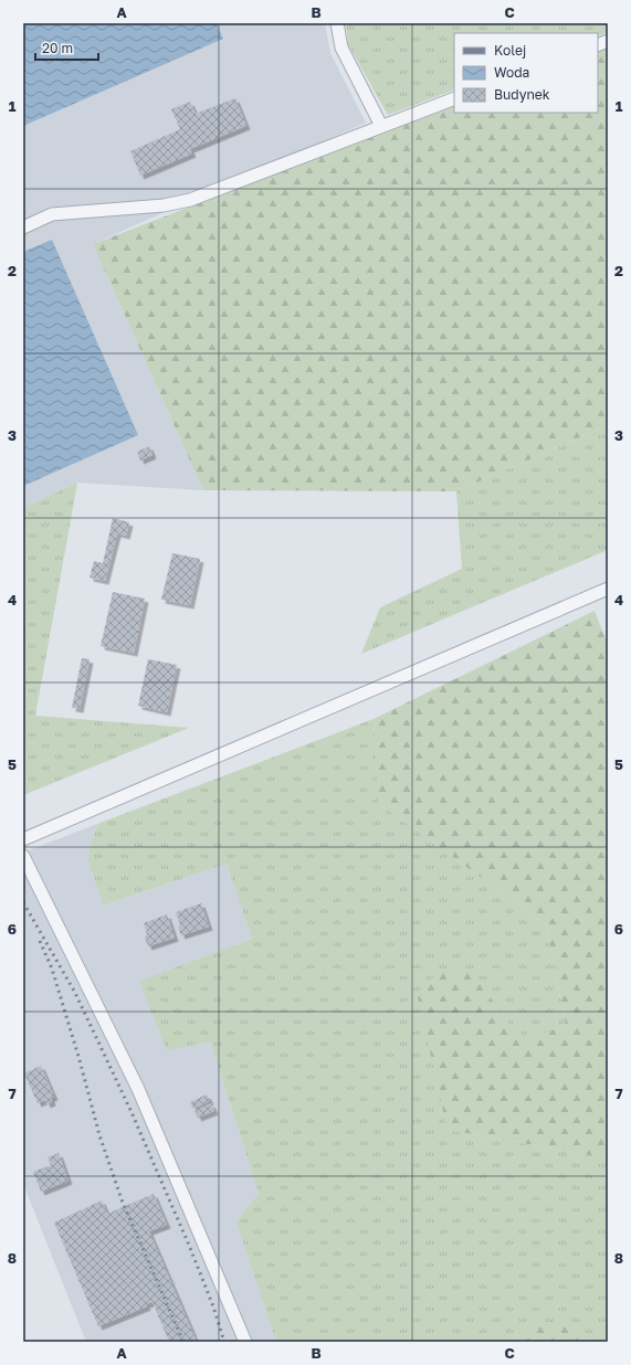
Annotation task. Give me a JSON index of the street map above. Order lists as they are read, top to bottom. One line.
{"legend":["Kolej","Woda","Budynek"],"scale_bar":"20 m","grid":{"columns":["A","B","C"],"rows":["1","2","3","4","5","6","7","8"]}}
